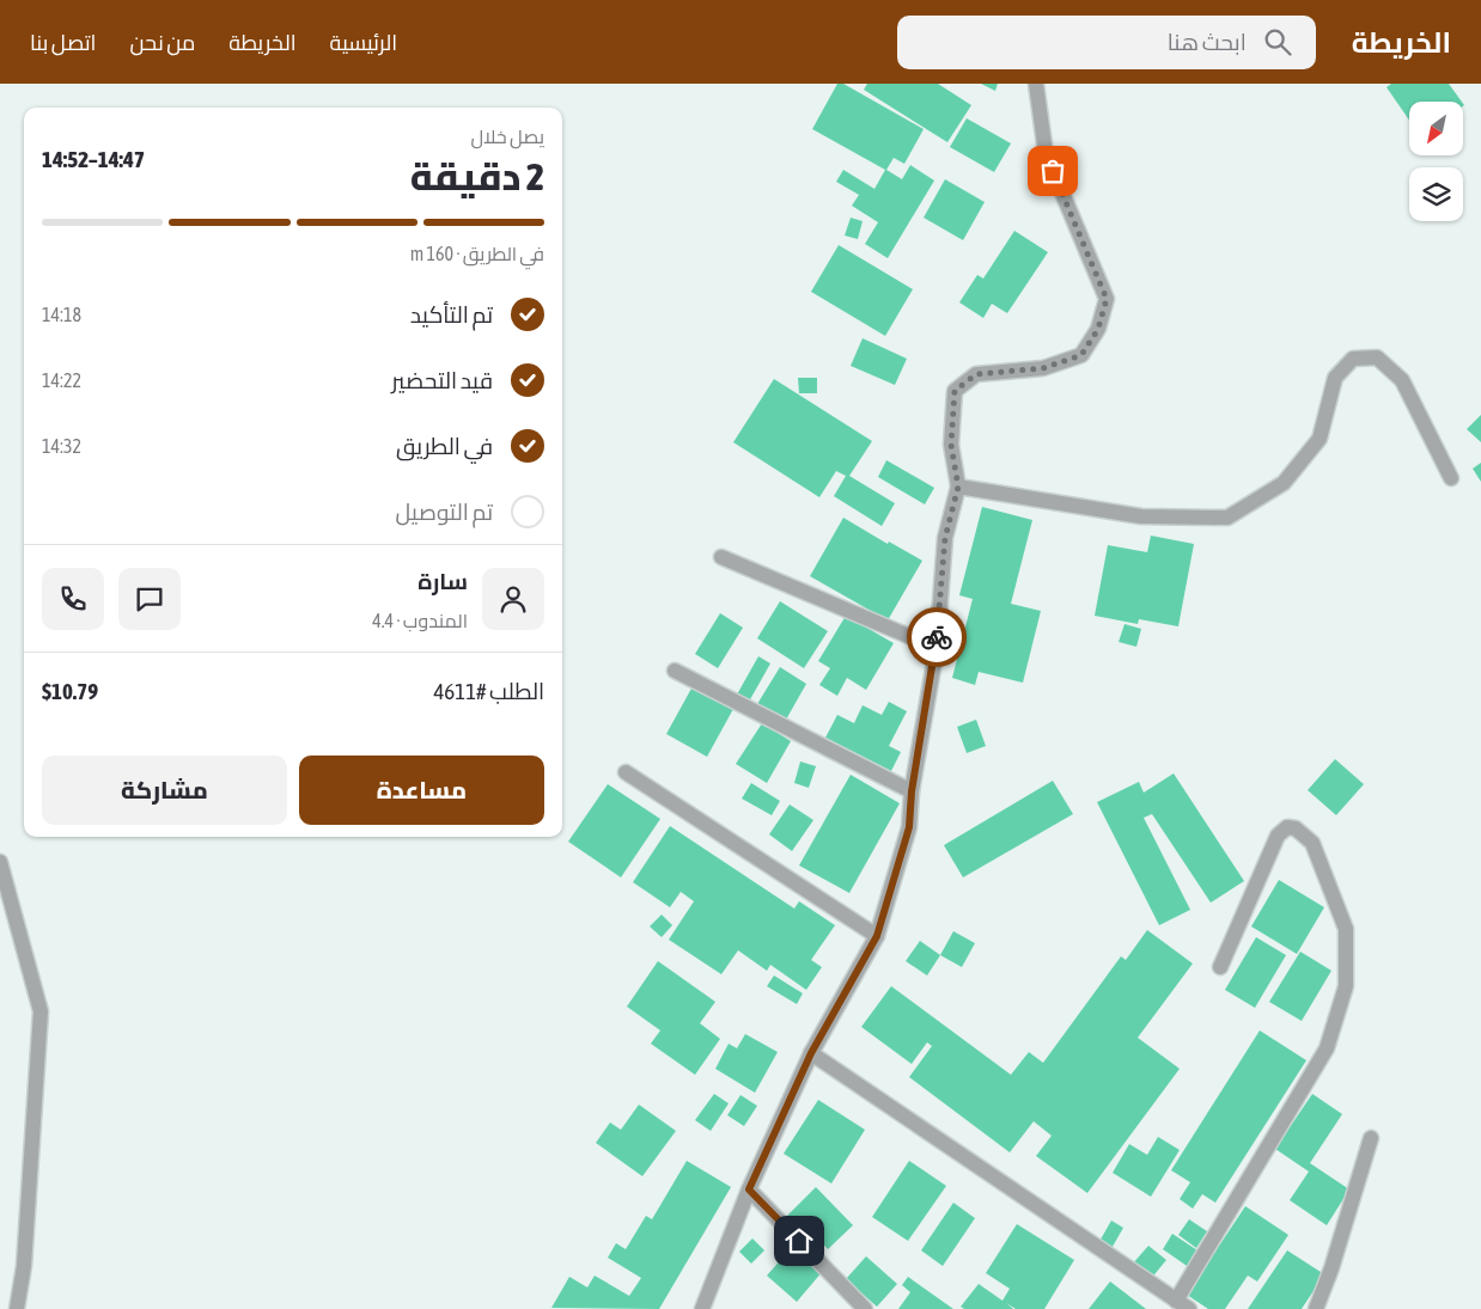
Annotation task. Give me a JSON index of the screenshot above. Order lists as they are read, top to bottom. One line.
{"north":"bottom left","page":{"header":"الخريطة","search":"ابحث هنا","nav":["الرئيسية","الخريطة","من نحن","اتصل بنا"],"heading":["2 دقيقة","يصل خلال","14:47–14:52"],"panel":["سارة","المندوب · 4.4","الطلب #4611","$10.79"],"bar":"في الطريق · 160 m","list":[["تم التأكيد","14:18"],["قيد التحضير","14:22"],["في الطريق","14:32"],"تم التوصيل"],"buttons":["مساعدة","مشاركة"]}}
